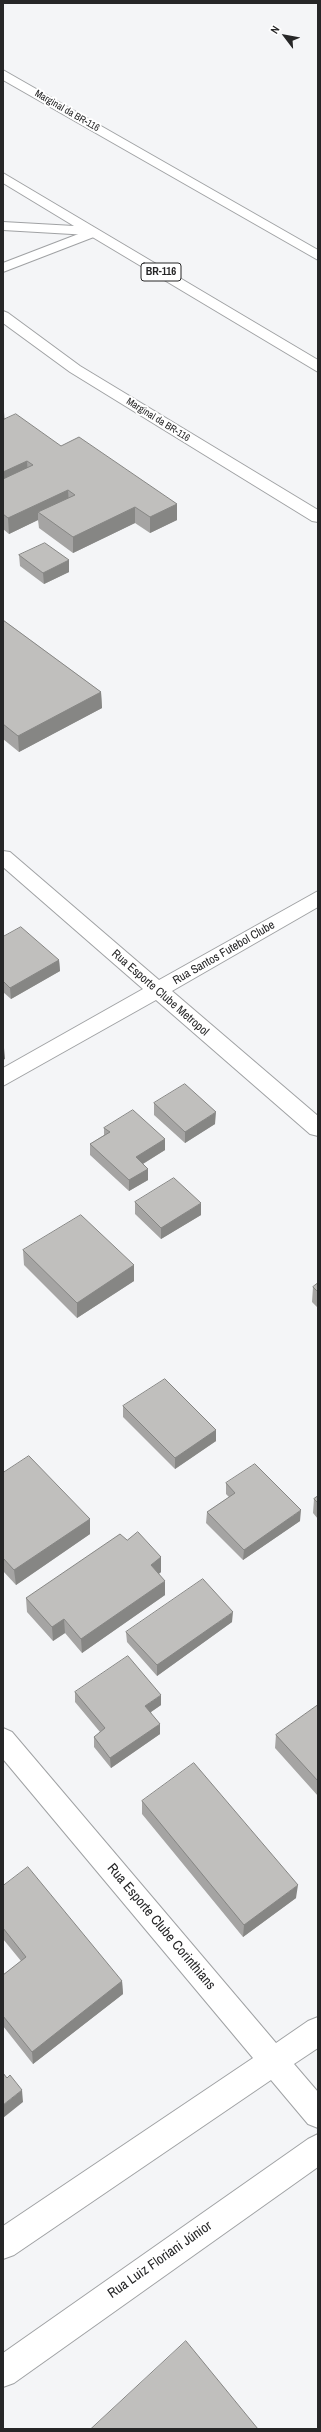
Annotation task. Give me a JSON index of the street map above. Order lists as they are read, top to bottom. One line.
{"streets":{"main road":["Marginal da BR-116","BR-116","Rua Santos Futebol Clube","Rua Esporte Clube Metropol","Rua Esporte Clube Corinthians","Rua Luiz Floriani Júnior"]},"crossings":[["Rua Santos Futebol Clube","Rua Esporte Clube Metropol"]],"north":"top left"}
